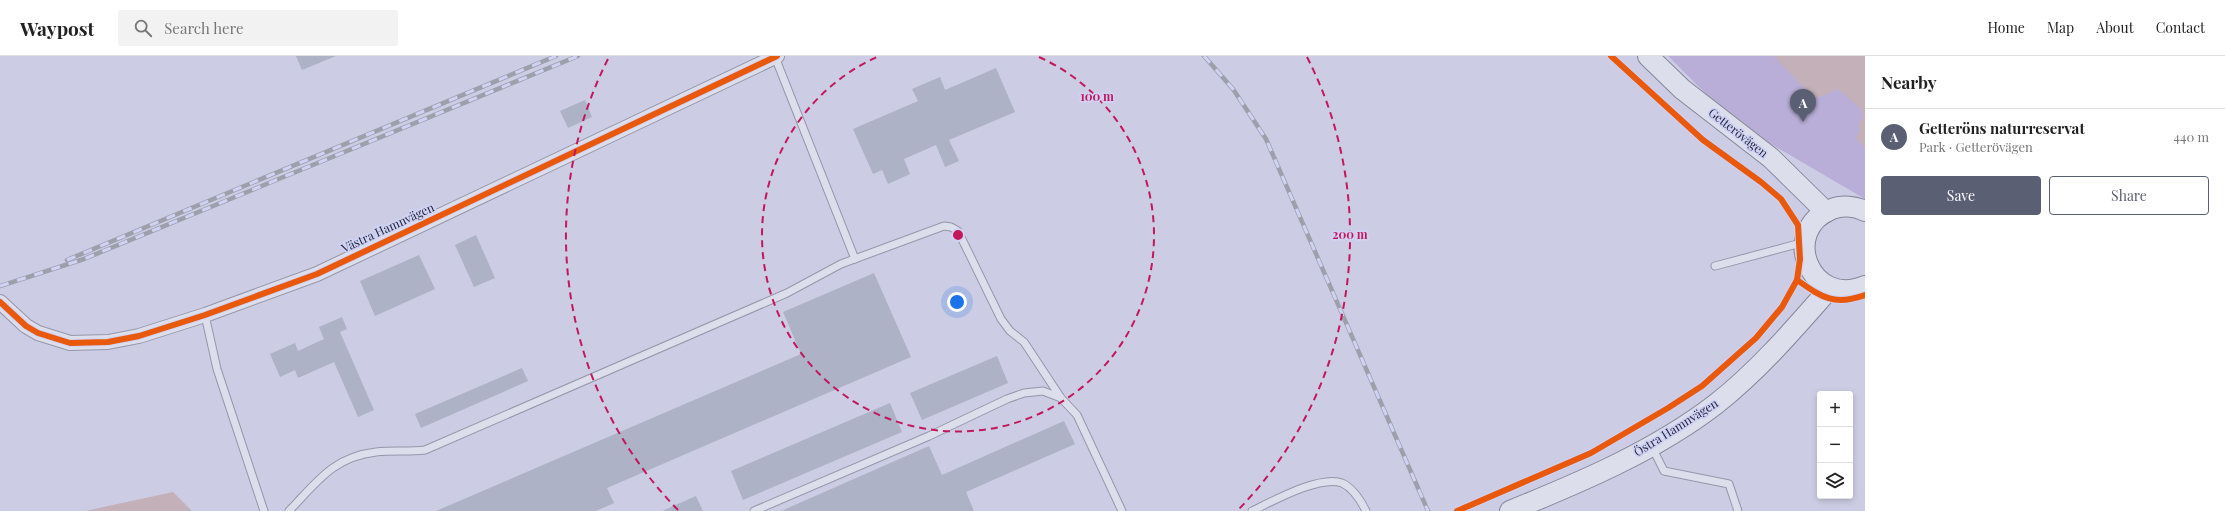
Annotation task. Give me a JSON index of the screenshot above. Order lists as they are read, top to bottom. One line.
{"streets":{"street":["Getterövägen","Västra Hamnvägen","Östra Hamnvägen"]},"page":{"header":"Waypost","search":"Search here","nav":["Home","Map","About","Contact"],"heading":"Nearby","pins":"A","list":[{"mark":"A","name":"Getteröns naturreservat","note":"Park · Getterövägen","value":"440 m"}],"buttons":["Save","Share"],"map_buttons":["+","−"]},"rings":["100 m","200 m"]}
